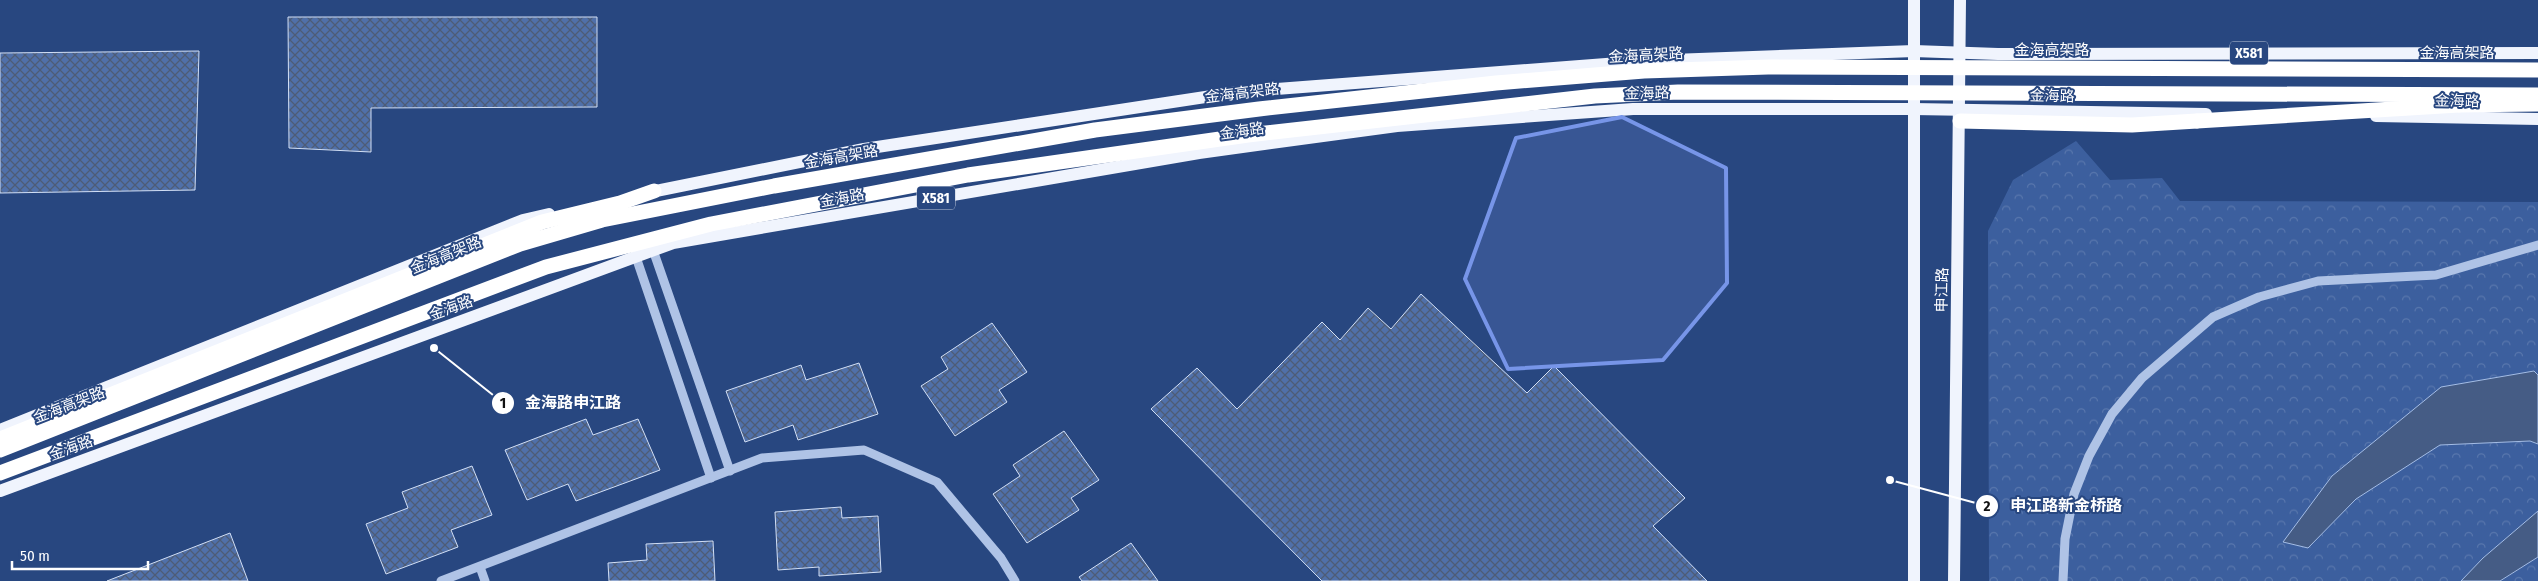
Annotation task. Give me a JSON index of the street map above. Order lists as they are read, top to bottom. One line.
{"streets":{"highway":["金海高架路"],"main road":["X581","金海路","申江路"]},"crossings":[["金海路","申江路"]],"places":["金海路申江路","申江路新金桥路"],"scale_bar":"50 m"}
